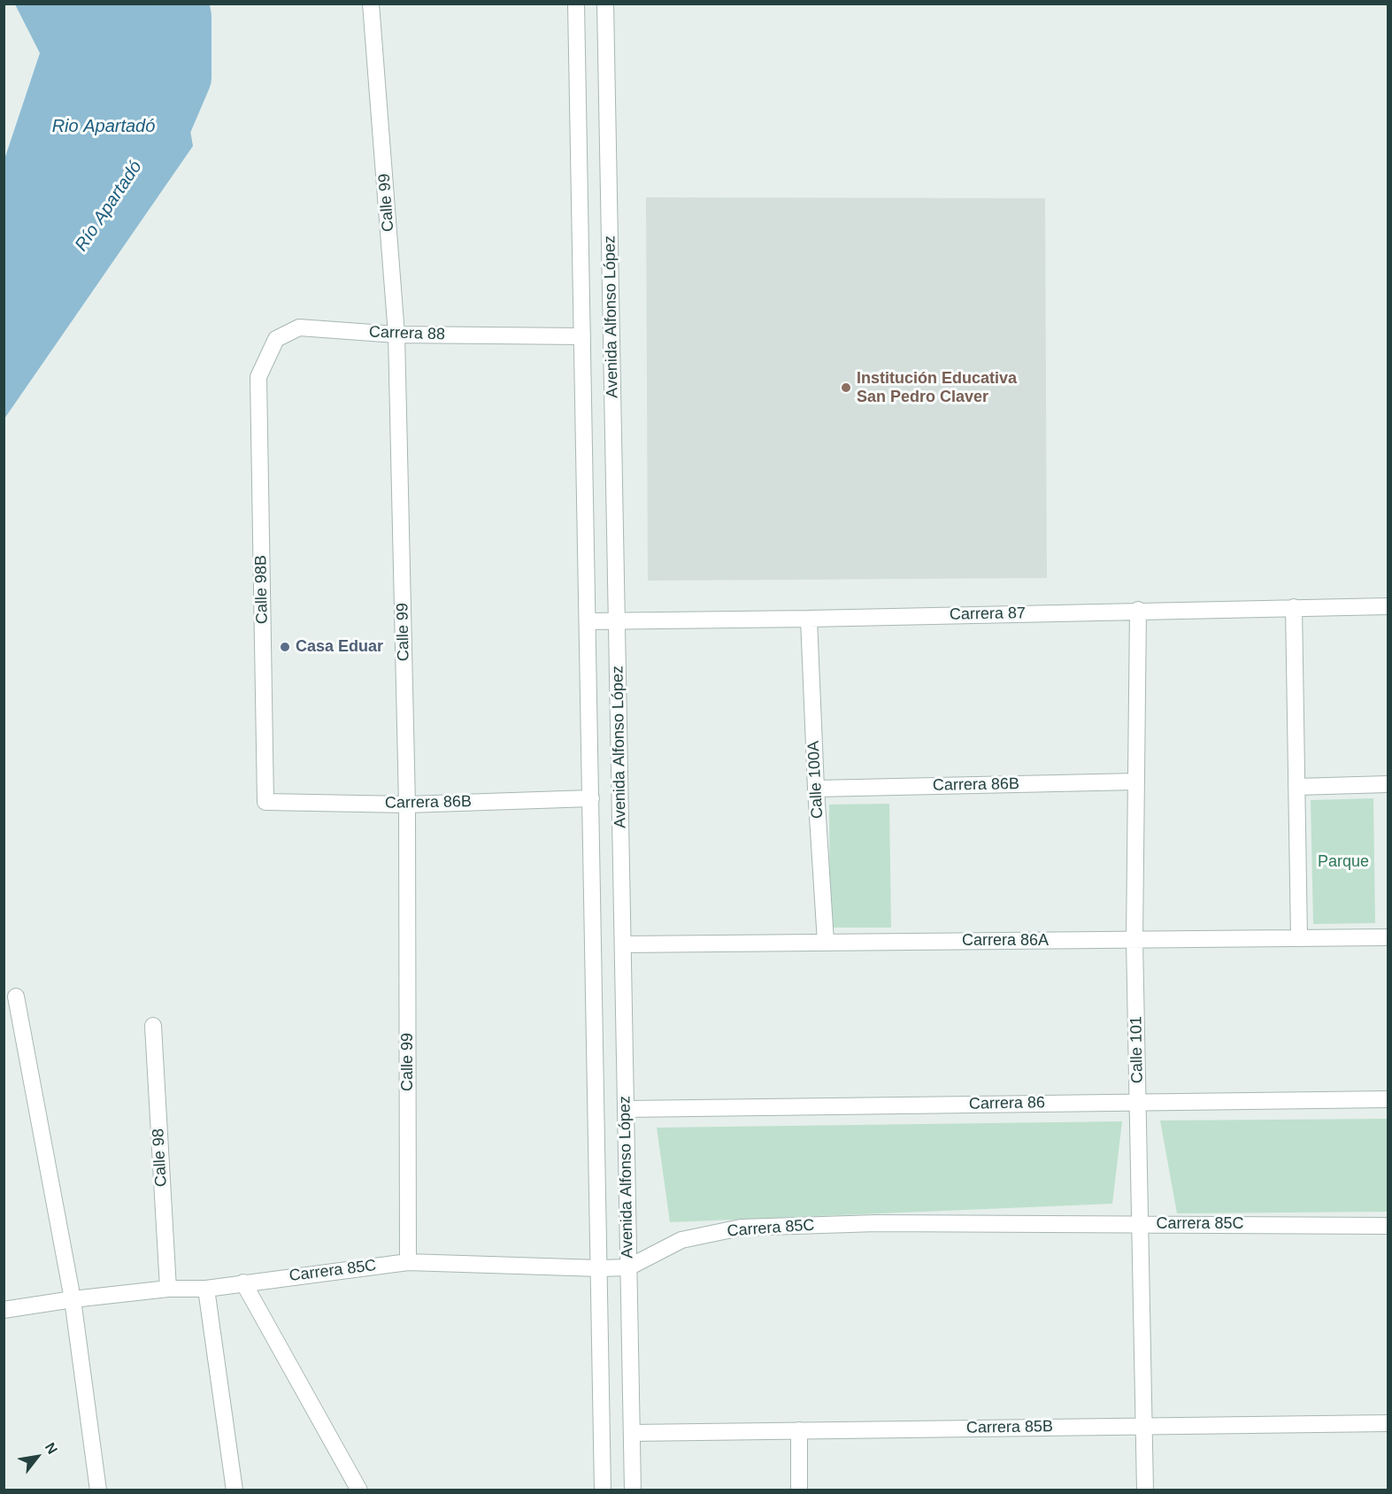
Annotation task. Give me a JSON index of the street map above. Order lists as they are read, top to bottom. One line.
{"streets":{"street":["Calle 99","Avenida Alfonso López","Carrera 88","Calle 98B","Carrera 87","Calle 100A","Carrera 86B","Carrera 86A","Calle 101","Carrera 86","Calle 98","Carrera 85C","Carrera 85B"]},"crossings":[["Calle 99","Carrera 88"],["Calle 99","Carrera 86B"],["Calle 99","Carrera 85C"],["Avenida Alfonso López","Carrera 88"],["Avenida Alfonso López","Carrera 87"],["Avenida Alfonso López","Carrera 86B"],["Avenida Alfonso López","Carrera 86A"],["Avenida Alfonso López","Carrera 86"],["Avenida Alfonso López","Carrera 85C"],["Avenida Alfonso López","Carrera 85B"],["Carrera 88","Calle 98B"],["Calle 98B","Carrera 86B"],["Carrera 87","Calle 100A"],["Carrera 87","Calle 101"],["Calle 100A","Carrera 86B"],["Calle 100A","Carrera 86A"],["Carrera 86B","Calle 101"],["Carrera 86A","Calle 101"],["Calle 101","Carrera 86"],["Calle 101","Carrera 85C"],["Calle 101","Carrera 85B"],["Calle 98","Carrera 85C"]],"water":["Rio Apartadó","Río Apartadó"],"parks":["Parque"],"places":["Institución Educativa San Pedro Claver","Casa Eduar"],"north":"top right"}
